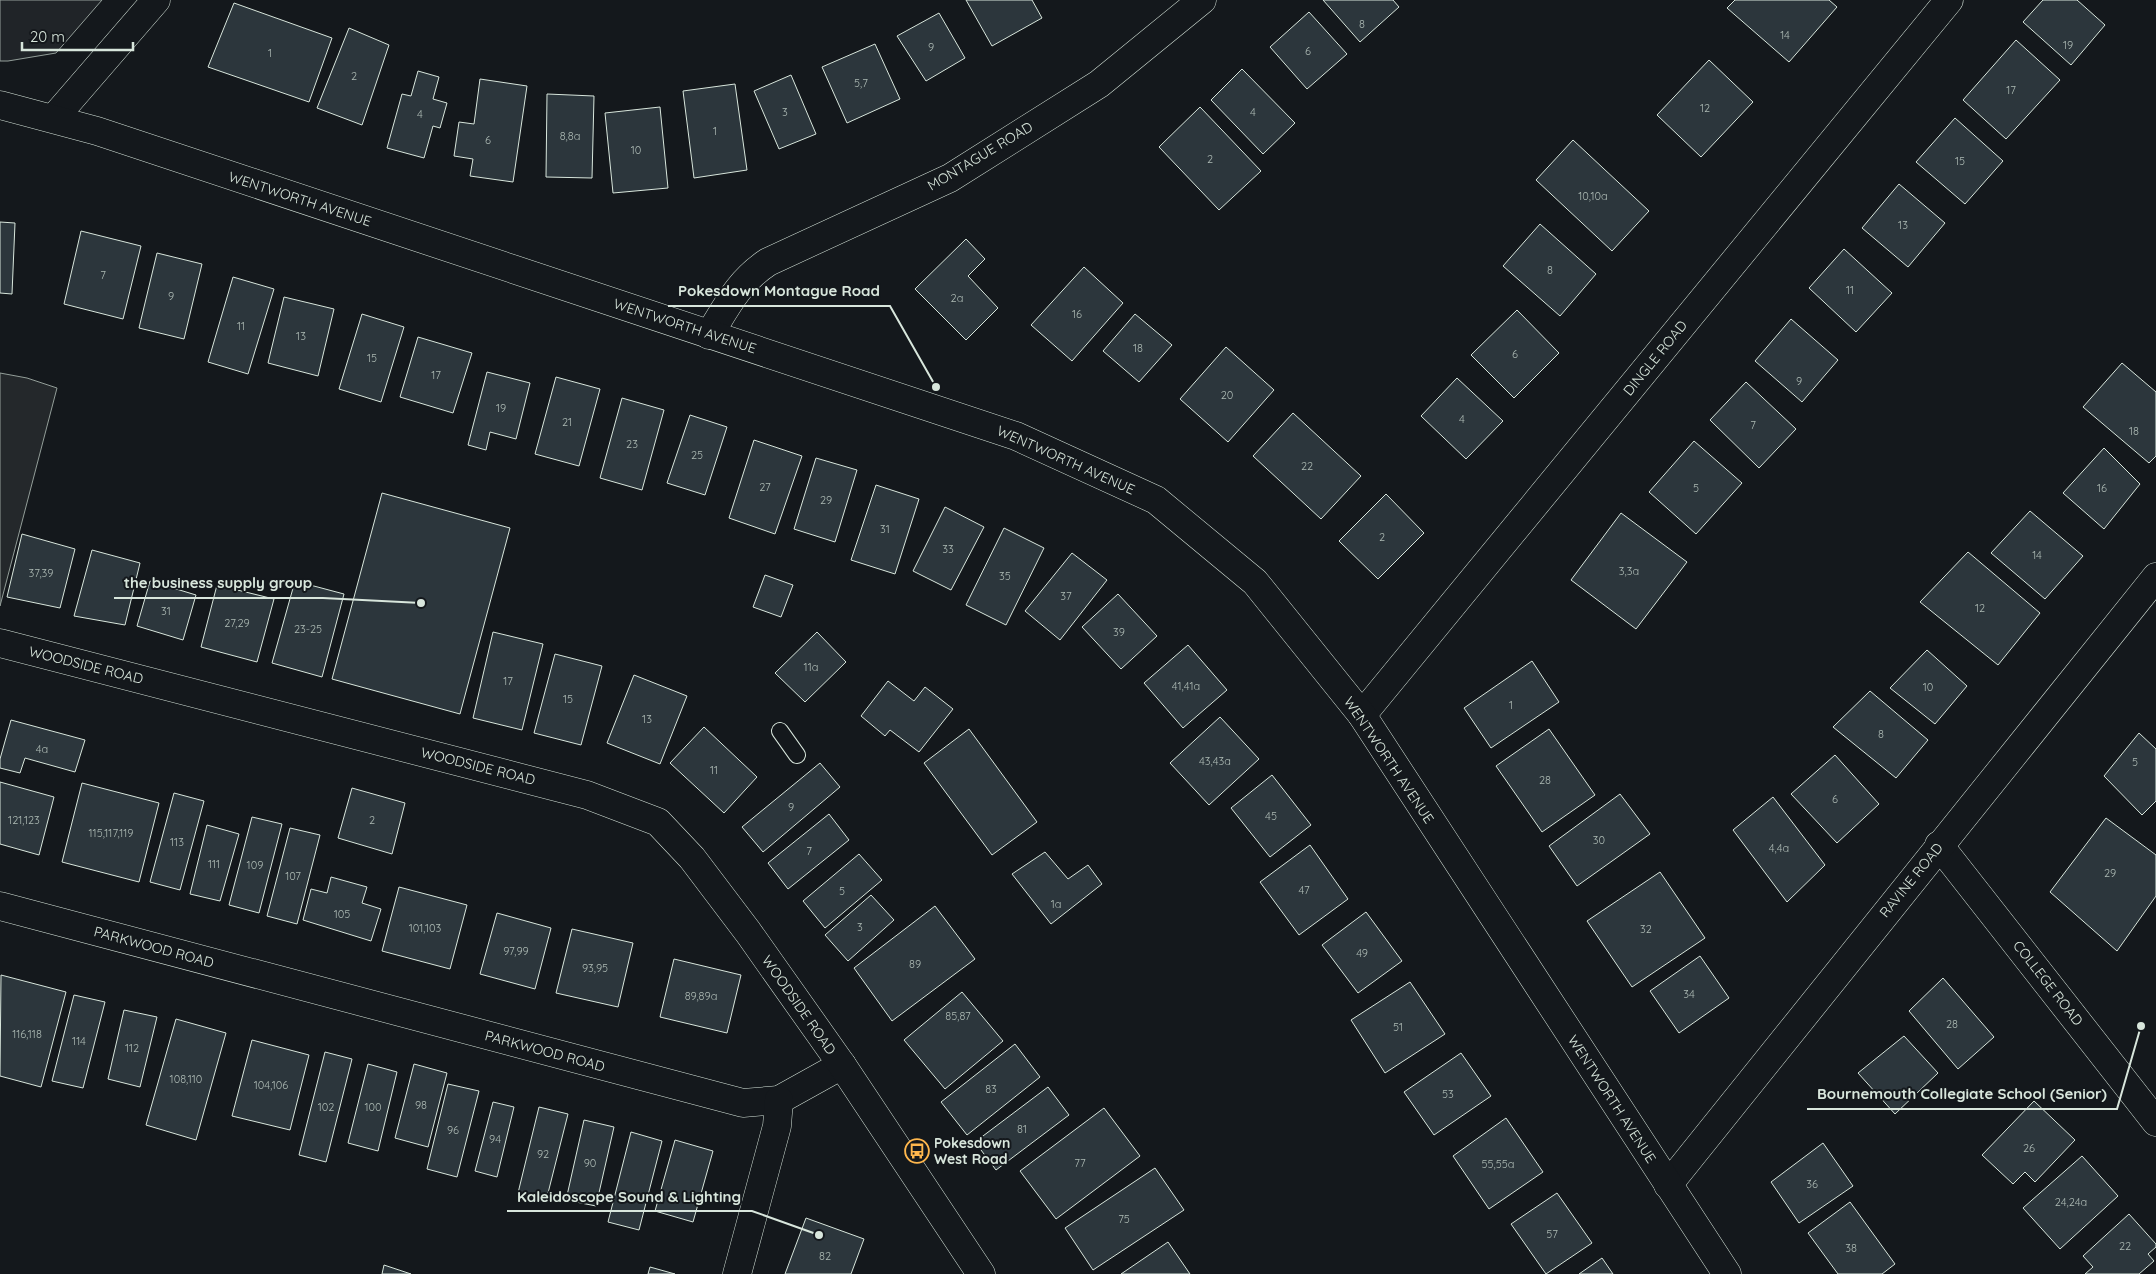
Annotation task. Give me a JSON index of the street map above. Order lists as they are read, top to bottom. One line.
{"streets":{"street":["MONTAGUE ROAD","WENTWORTH AVENUE","DINGLE ROAD","WOODSIDE ROAD","RAVINE ROAD","PARKWOOD ROAD","COLLEGE ROAD"]},"crossings":[["MONTAGUE ROAD","WENTWORTH AVENUE"],["WENTWORTH AVENUE","DINGLE ROAD"],["WENTWORTH AVENUE","RAVINE ROAD"],["WOODSIDE ROAD","PARKWOOD ROAD"],["RAVINE ROAD","COLLEGE ROAD"]],"places":{"other":["Pokesdown Montague Road","the business supply group","Bournemouth Collegiate School (Senior)","Kaleidoscope Sound & Lighting"],"bus stop":["Pokesdown West Road"]},"house_numbers":["8","14","19","9","6","1","2","5,7","17","12","3","4","4","1","8,8a","6","10","2","15","10,10a","13","8","7","11","9","2a","16","11","13","18","6","15","17","9","20","19","4","21","7","18","23","25","22","27","5","16","29","31","2","33","14","3,3a","37,39","35","37","12","31","27,29","23-25","39","11a","17","41,41a","10","15","1","13","8","4a","43,43a","5","11","28","6","9","45","121,123","2","115,117,119","30","113","4,4a","7","111","109","29","107","47","5","1a","105","3","101,103","32","97,99","49","89","93,95","34","89,89a","85,87","28","51","116,118","114","112","108,110","104,106","83","53","98","102","100","81","96","94","26","92","90","77","55,55a","36","24,24a","75","57","22","38","82"],"scale_bar":"20 m"}
